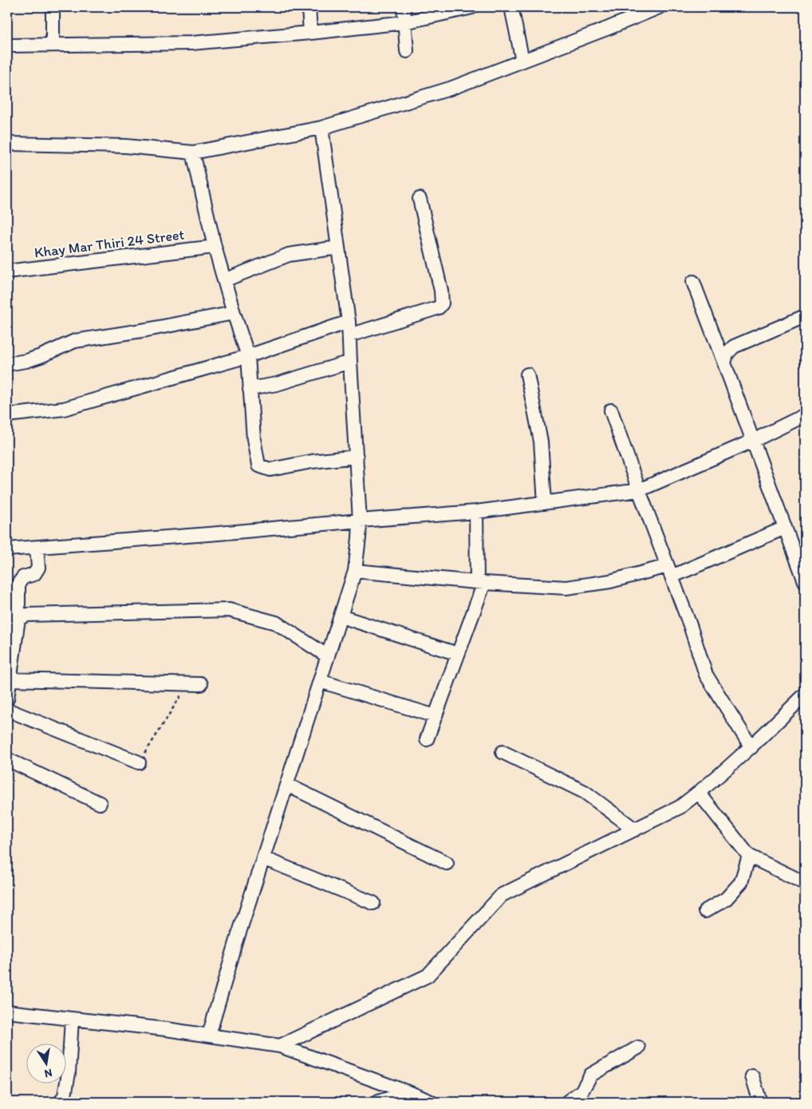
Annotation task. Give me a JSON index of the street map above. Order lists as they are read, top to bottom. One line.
{"streets":{"street":["Khay Mar Thiri 24 Street"]},"north":"bottom"}
